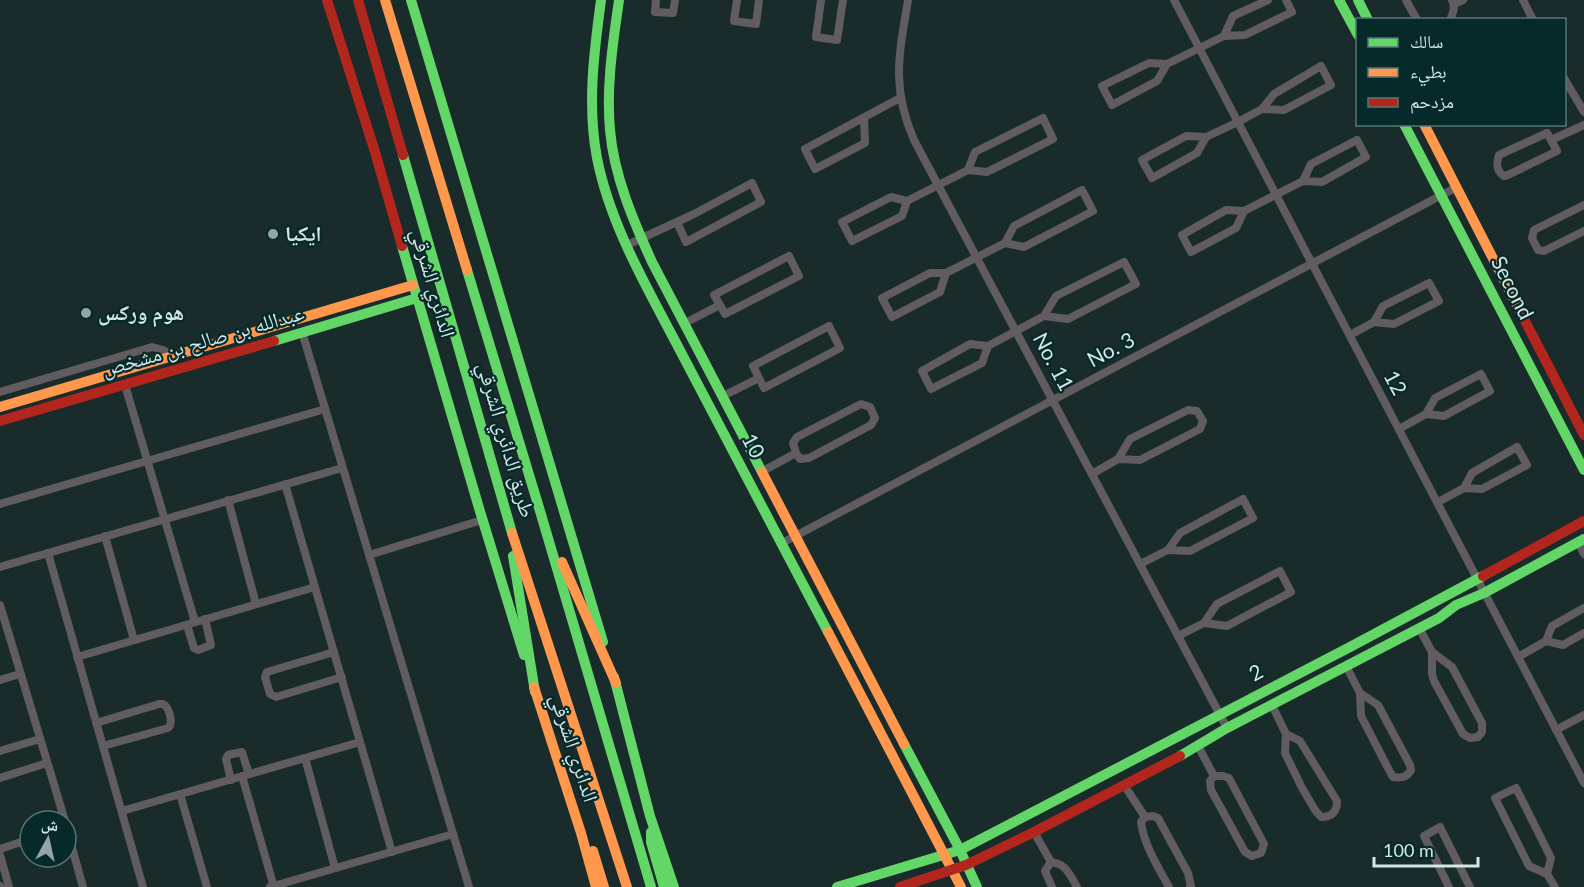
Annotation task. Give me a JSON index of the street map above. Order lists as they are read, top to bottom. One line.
{"streets":{"main road":["الدائري الشرقي","Second","عبدالله بن صالح بن مشخص","طريق الدائري الشرقي","10","2"],"street":["No. 3","No. 11","12"]},"crossings":[["الدائري الشرقي","عبدالله بن صالح بن مشخص"],["Second","No. 3"],["No. 3","No. 11"],["No. 3","12"],["No. 3","10"],["No. 11","2"],["12","2"],["10","2"]],"places":["ايكيا","هوم وركس"],"legend":["سالك","بطيء","مزدحم"],"scale_bar":"100 m","north":"top"}
